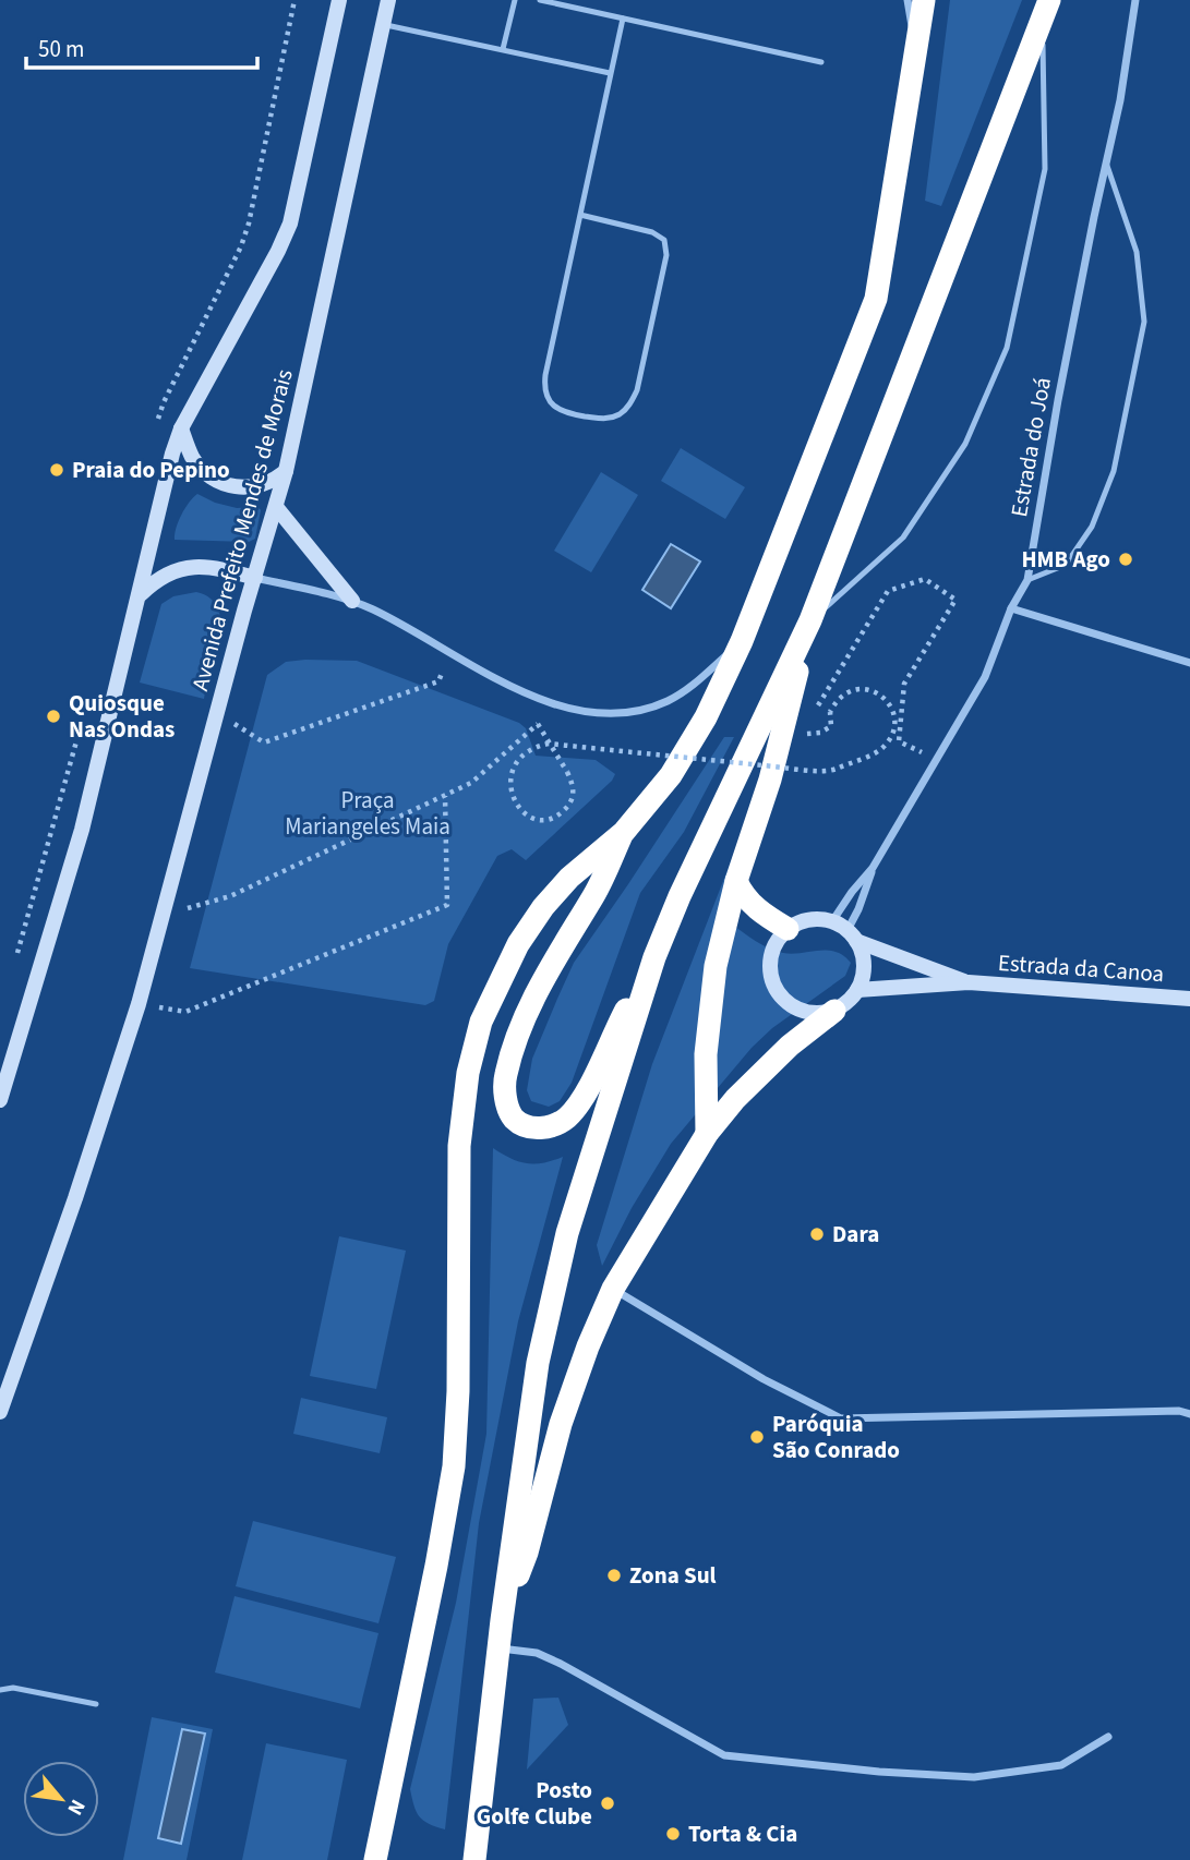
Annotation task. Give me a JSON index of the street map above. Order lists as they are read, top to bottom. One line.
{"streets":{"street":["Estrada do Joá","Avenida Prefeito Mendes de Morais","Estrada da Canoa"]},"crossings":[["Estrada do Joá","Estrada da Canoa"]],"parks":["Praça Mariangeles Maia"],"places":["Praia do Pepino","HMB Ago","Quiosque Nas Ondas","Dara","Paróquia São Conrado","Zona Sul","Posto Golfe Clube","Torta & Cia"],"scale_bar":"50 m","north":"bottom right"}
